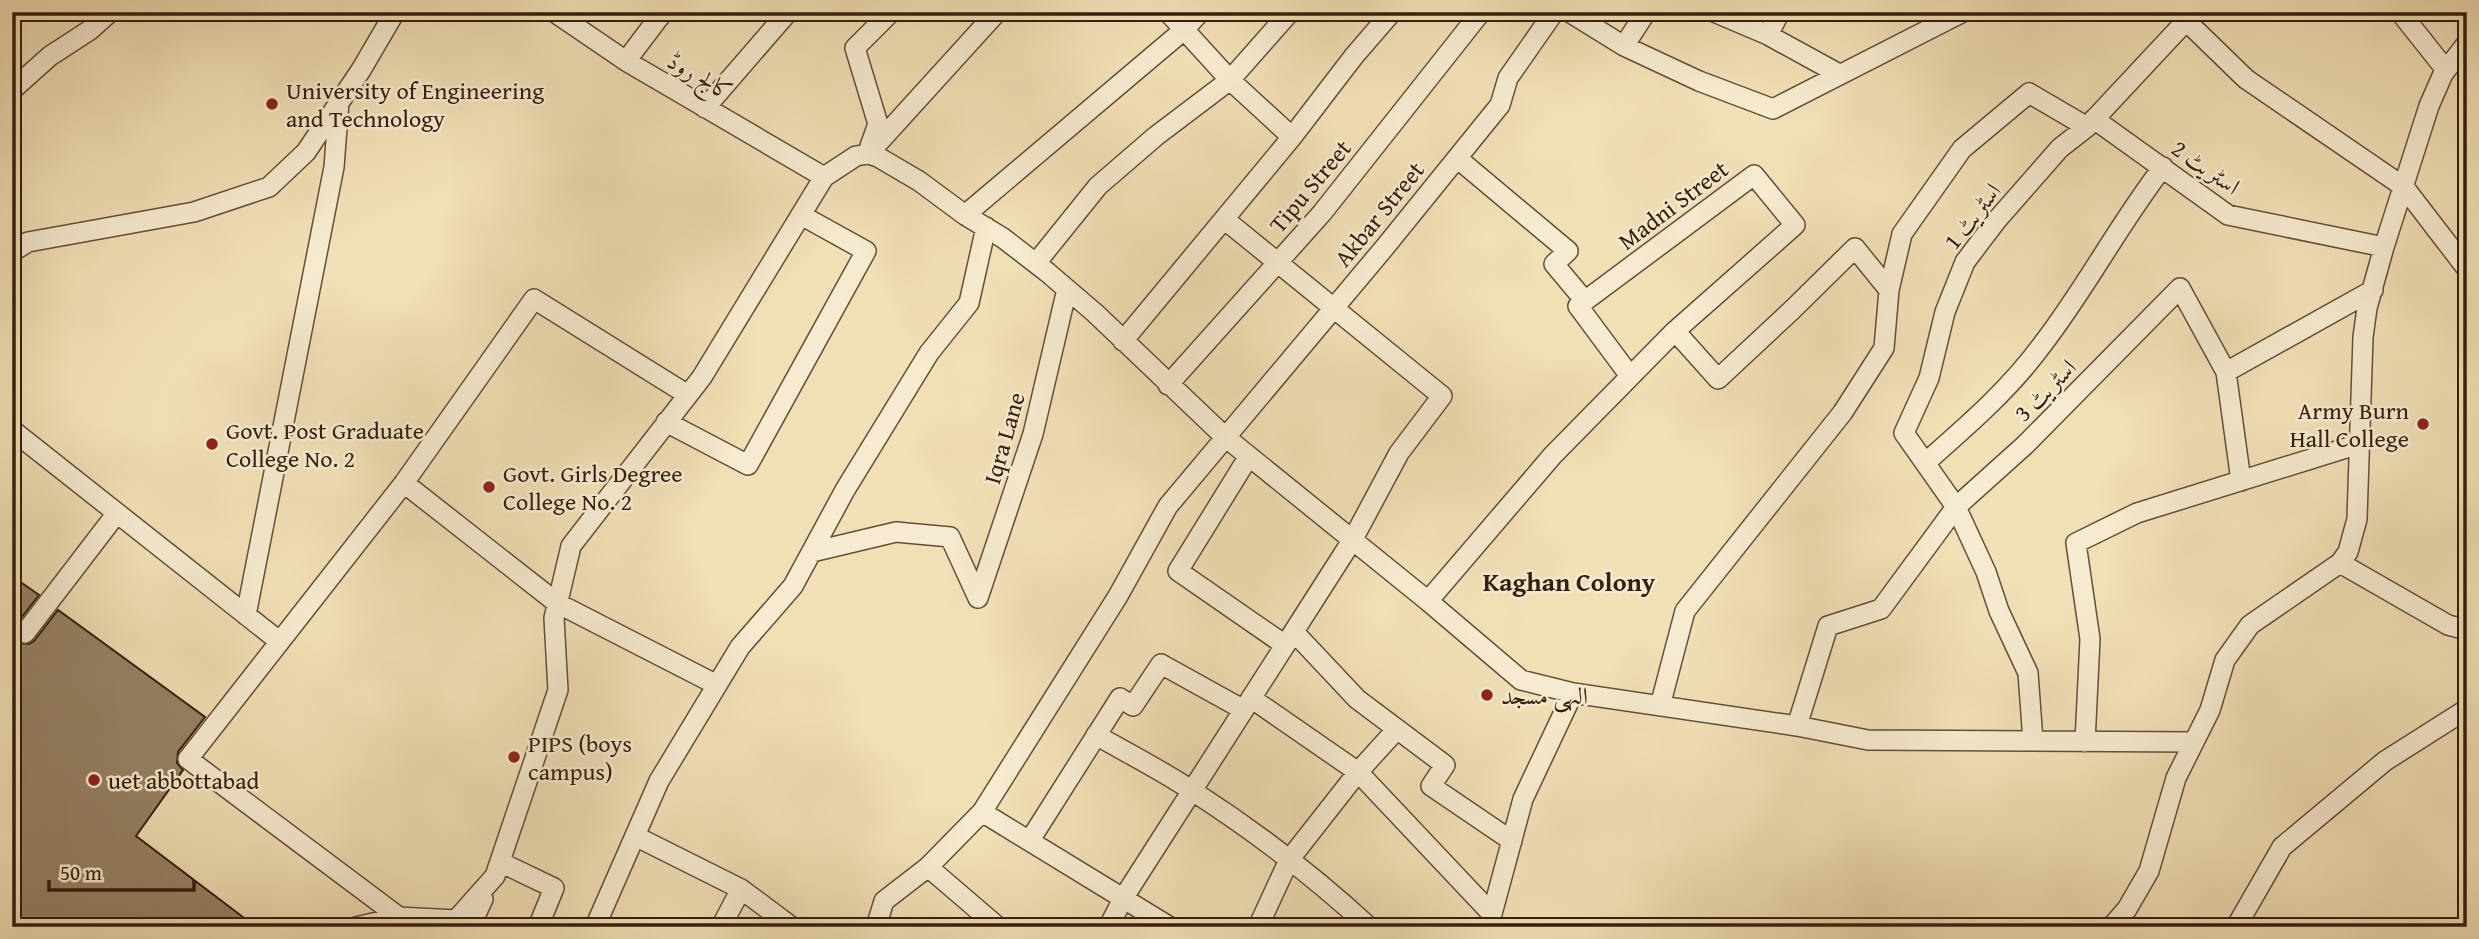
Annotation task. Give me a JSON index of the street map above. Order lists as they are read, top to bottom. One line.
{"streets":{"street":["کالج روڈ","اسٹریٹ 2","Tipu Street","Madni Street","Akbar Street","اسٹریٹ 1","اسٹریٹ 3","Iqra Lane"]},"crossings":[["اسٹریٹ 2","اسٹریٹ 1"],["اسٹریٹ 1","اسٹریٹ 3"]],"districts":["Kaghan Colony"],"places":["University of Engineering and Technology","Army Burn Hall College","Govt. Post Graduate College No. 2","Govt. Girls Degree College No. 2","الہی مسجد","PIPS (boys campus)","uet abbottabad"],"scale_bar":"50 m"}
